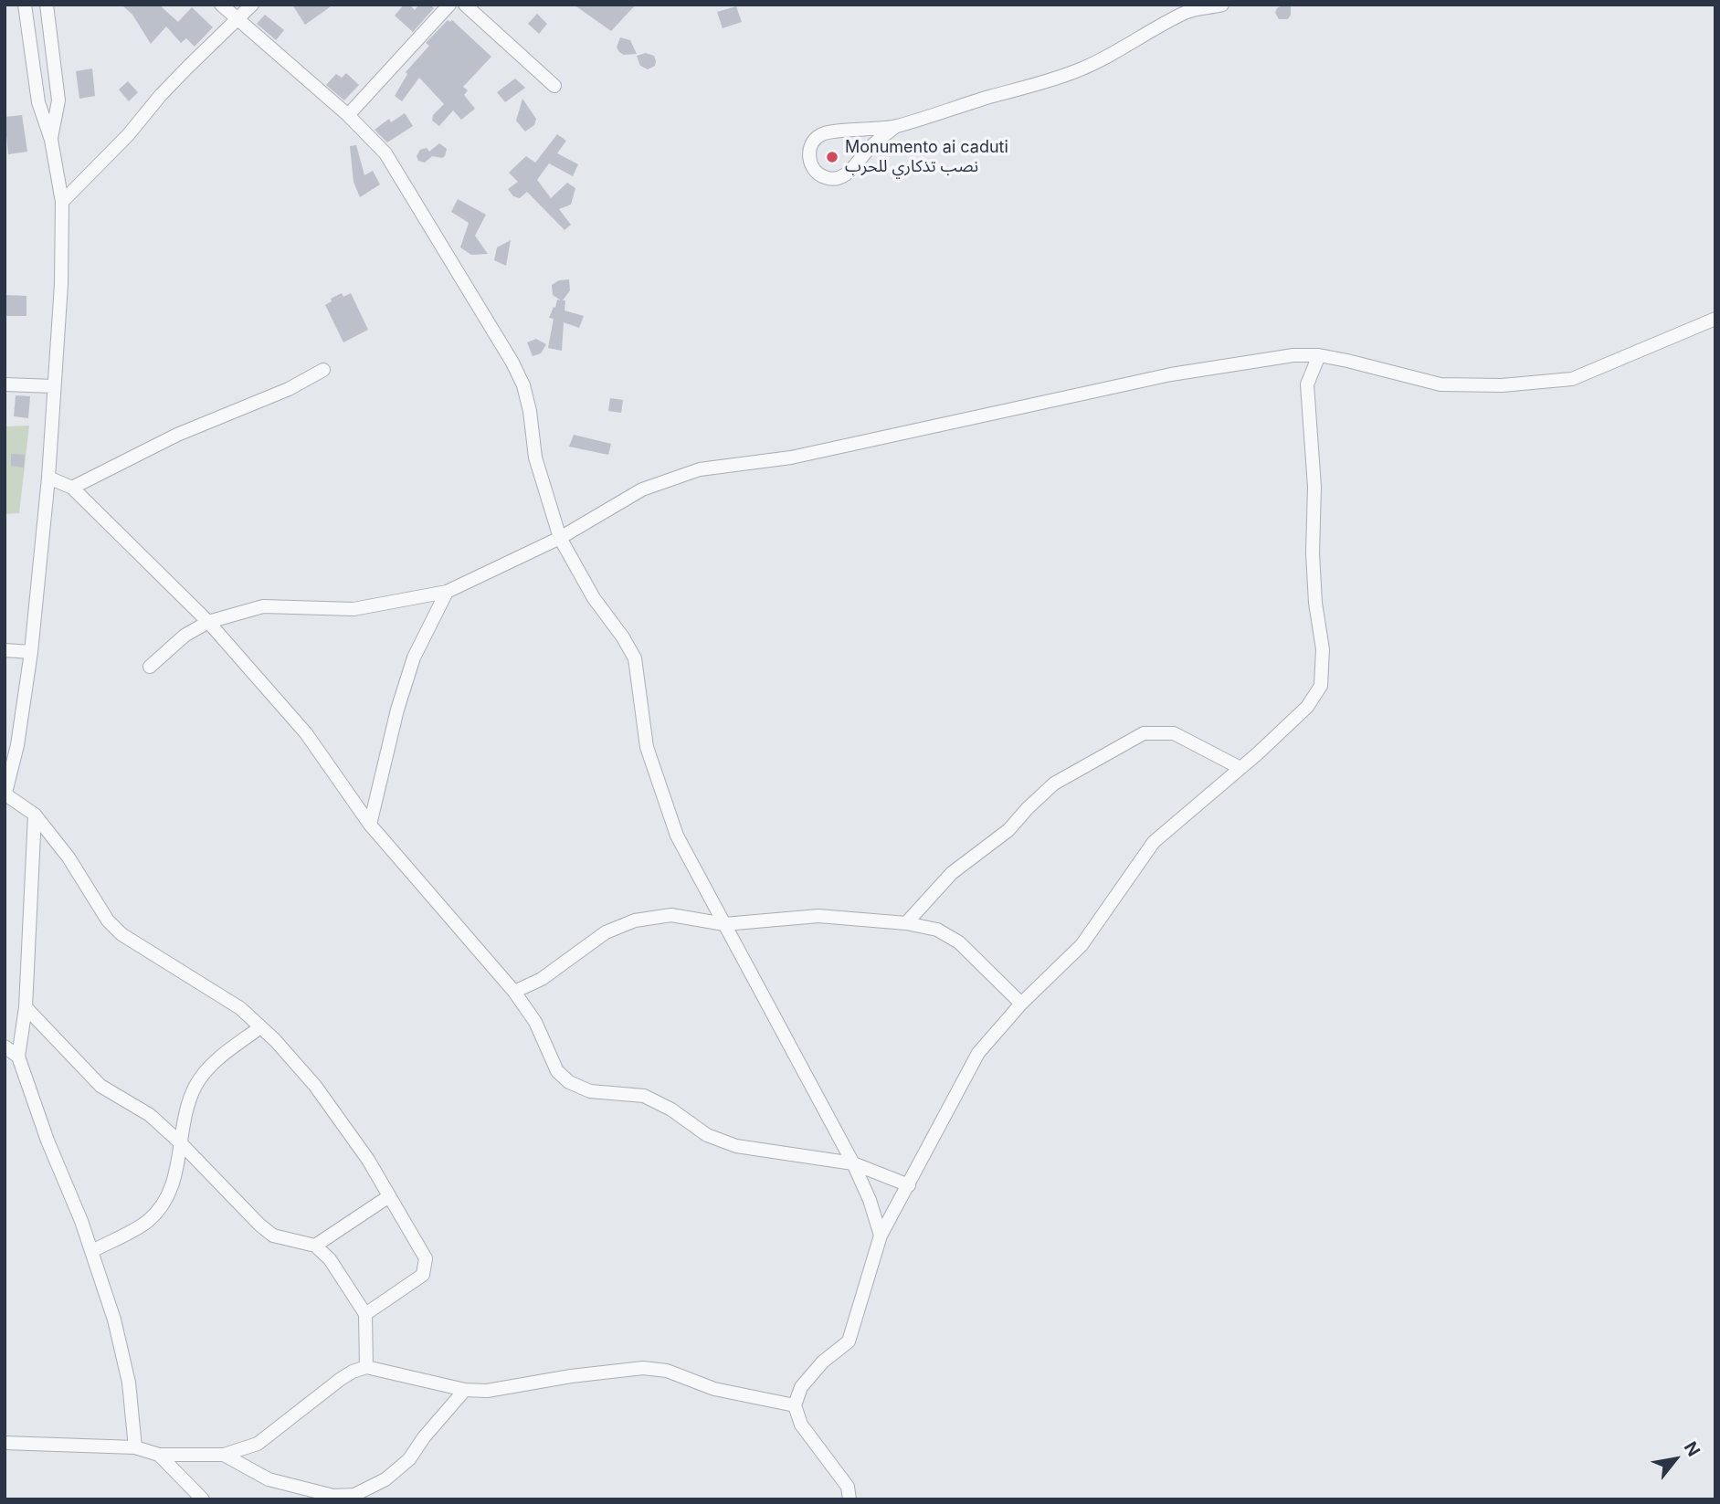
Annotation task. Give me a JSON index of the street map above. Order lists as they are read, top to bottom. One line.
{"places":["Monumento ai caduti نصب تذكاري للحرب"],"north":"top right"}
